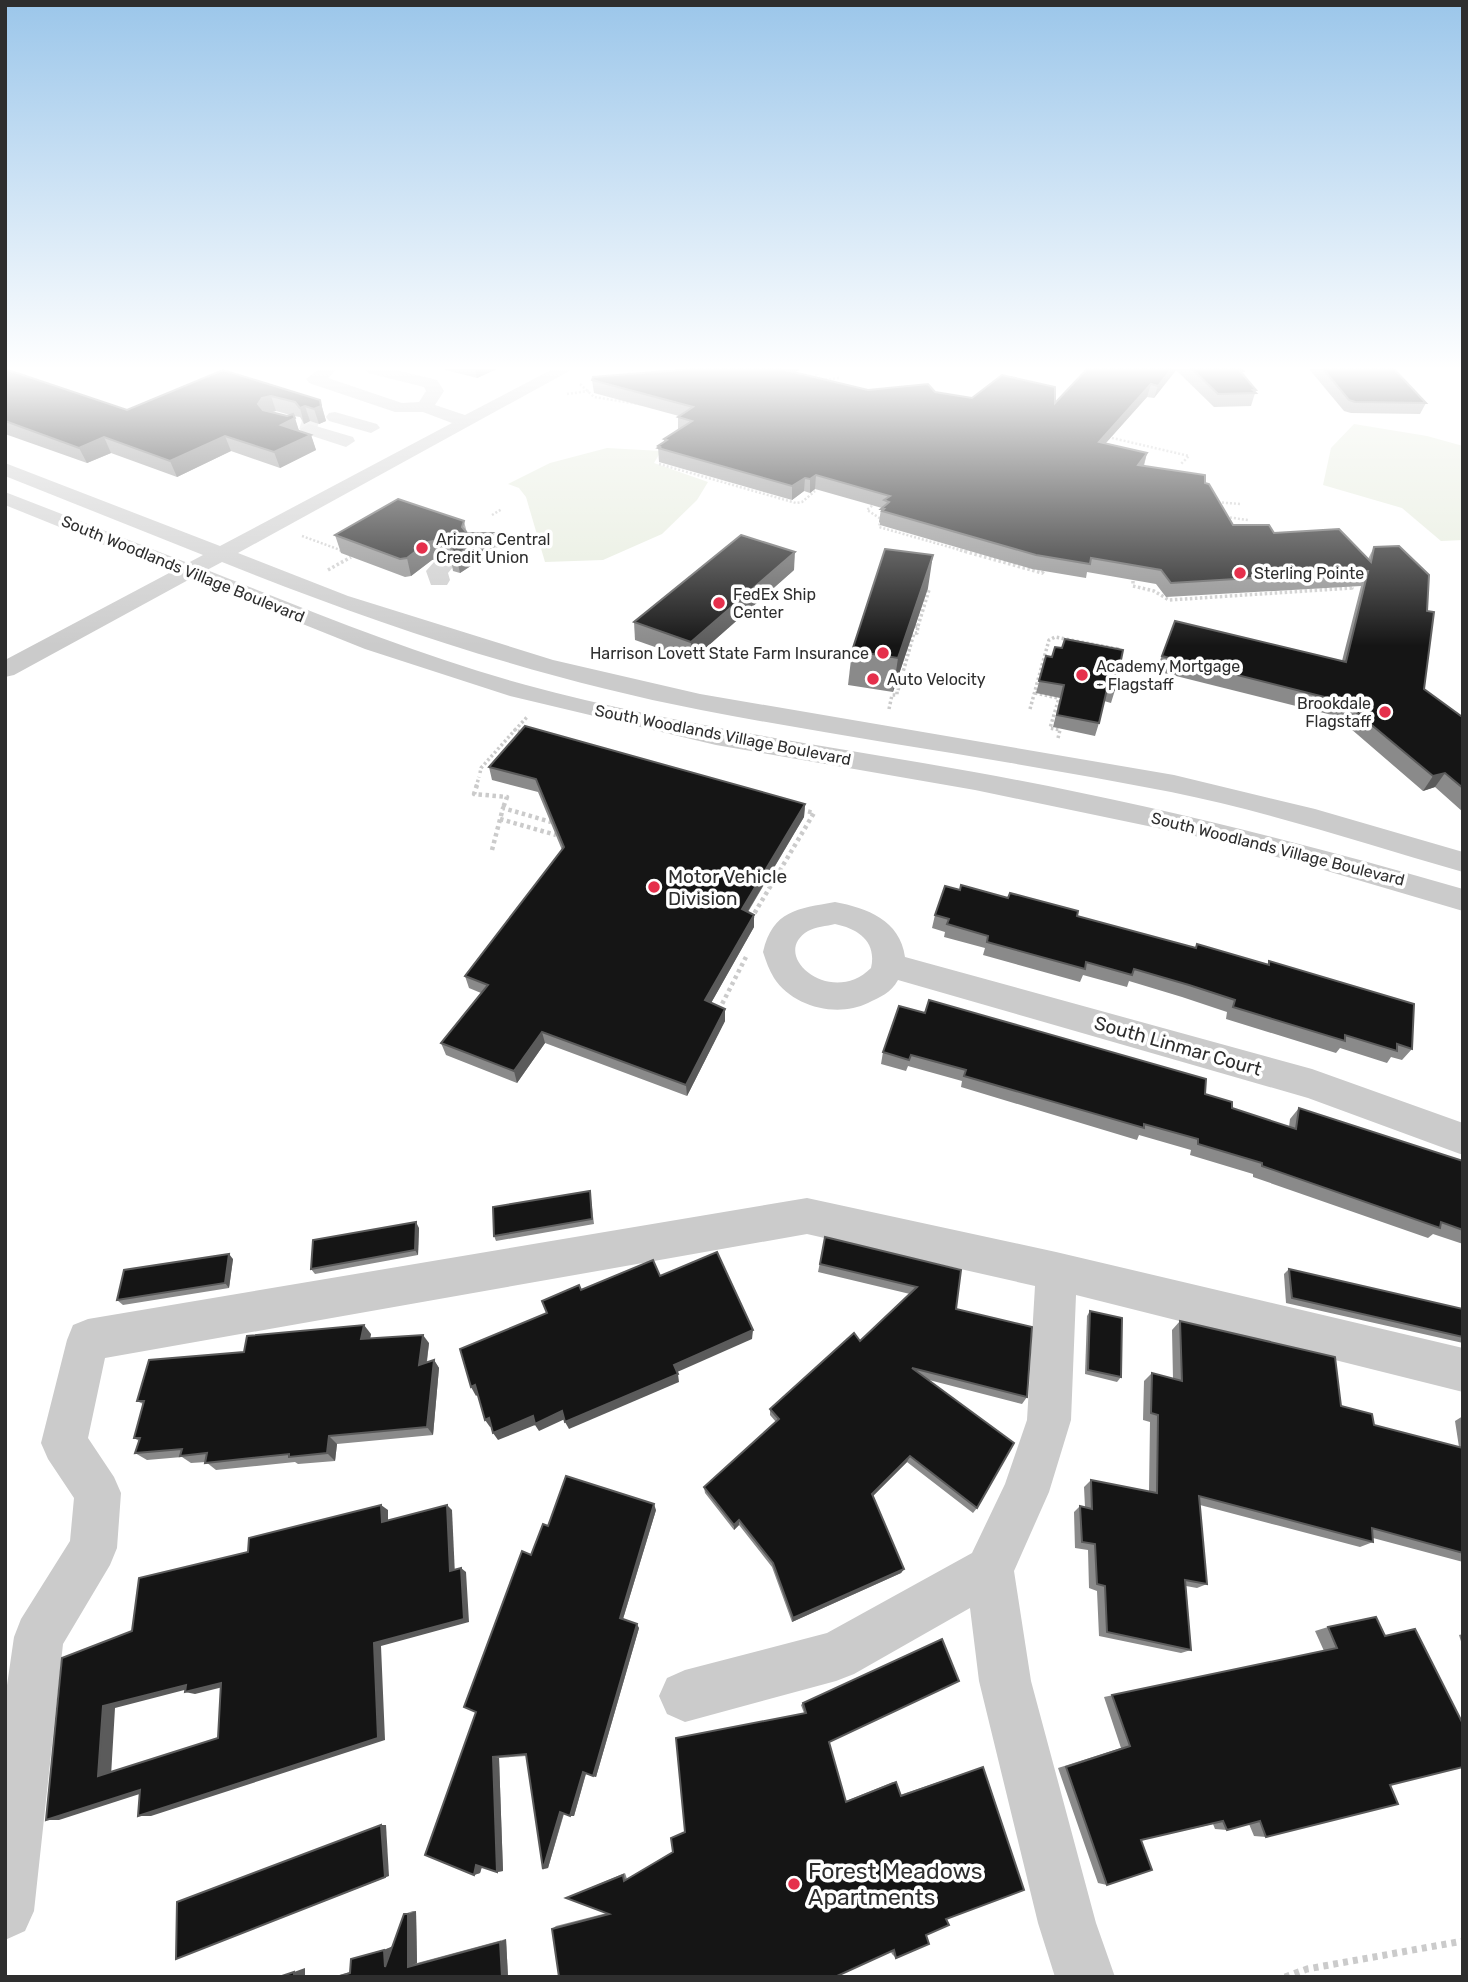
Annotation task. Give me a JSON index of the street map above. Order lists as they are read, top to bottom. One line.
{"streets":{"street":["South Woodlands Village Boulevard","South Linmar Court"]},"places":["Arizona Central Credit Union","Sterling Pointe","FedEx Ship Center","Harrison Lovett State Farm Insurance","Academy Mortgage - Flagstaff","Auto Velocity","Brookdale Flagstaff","Motor Vehicle Division","Forest Meadows Apartments"]}
